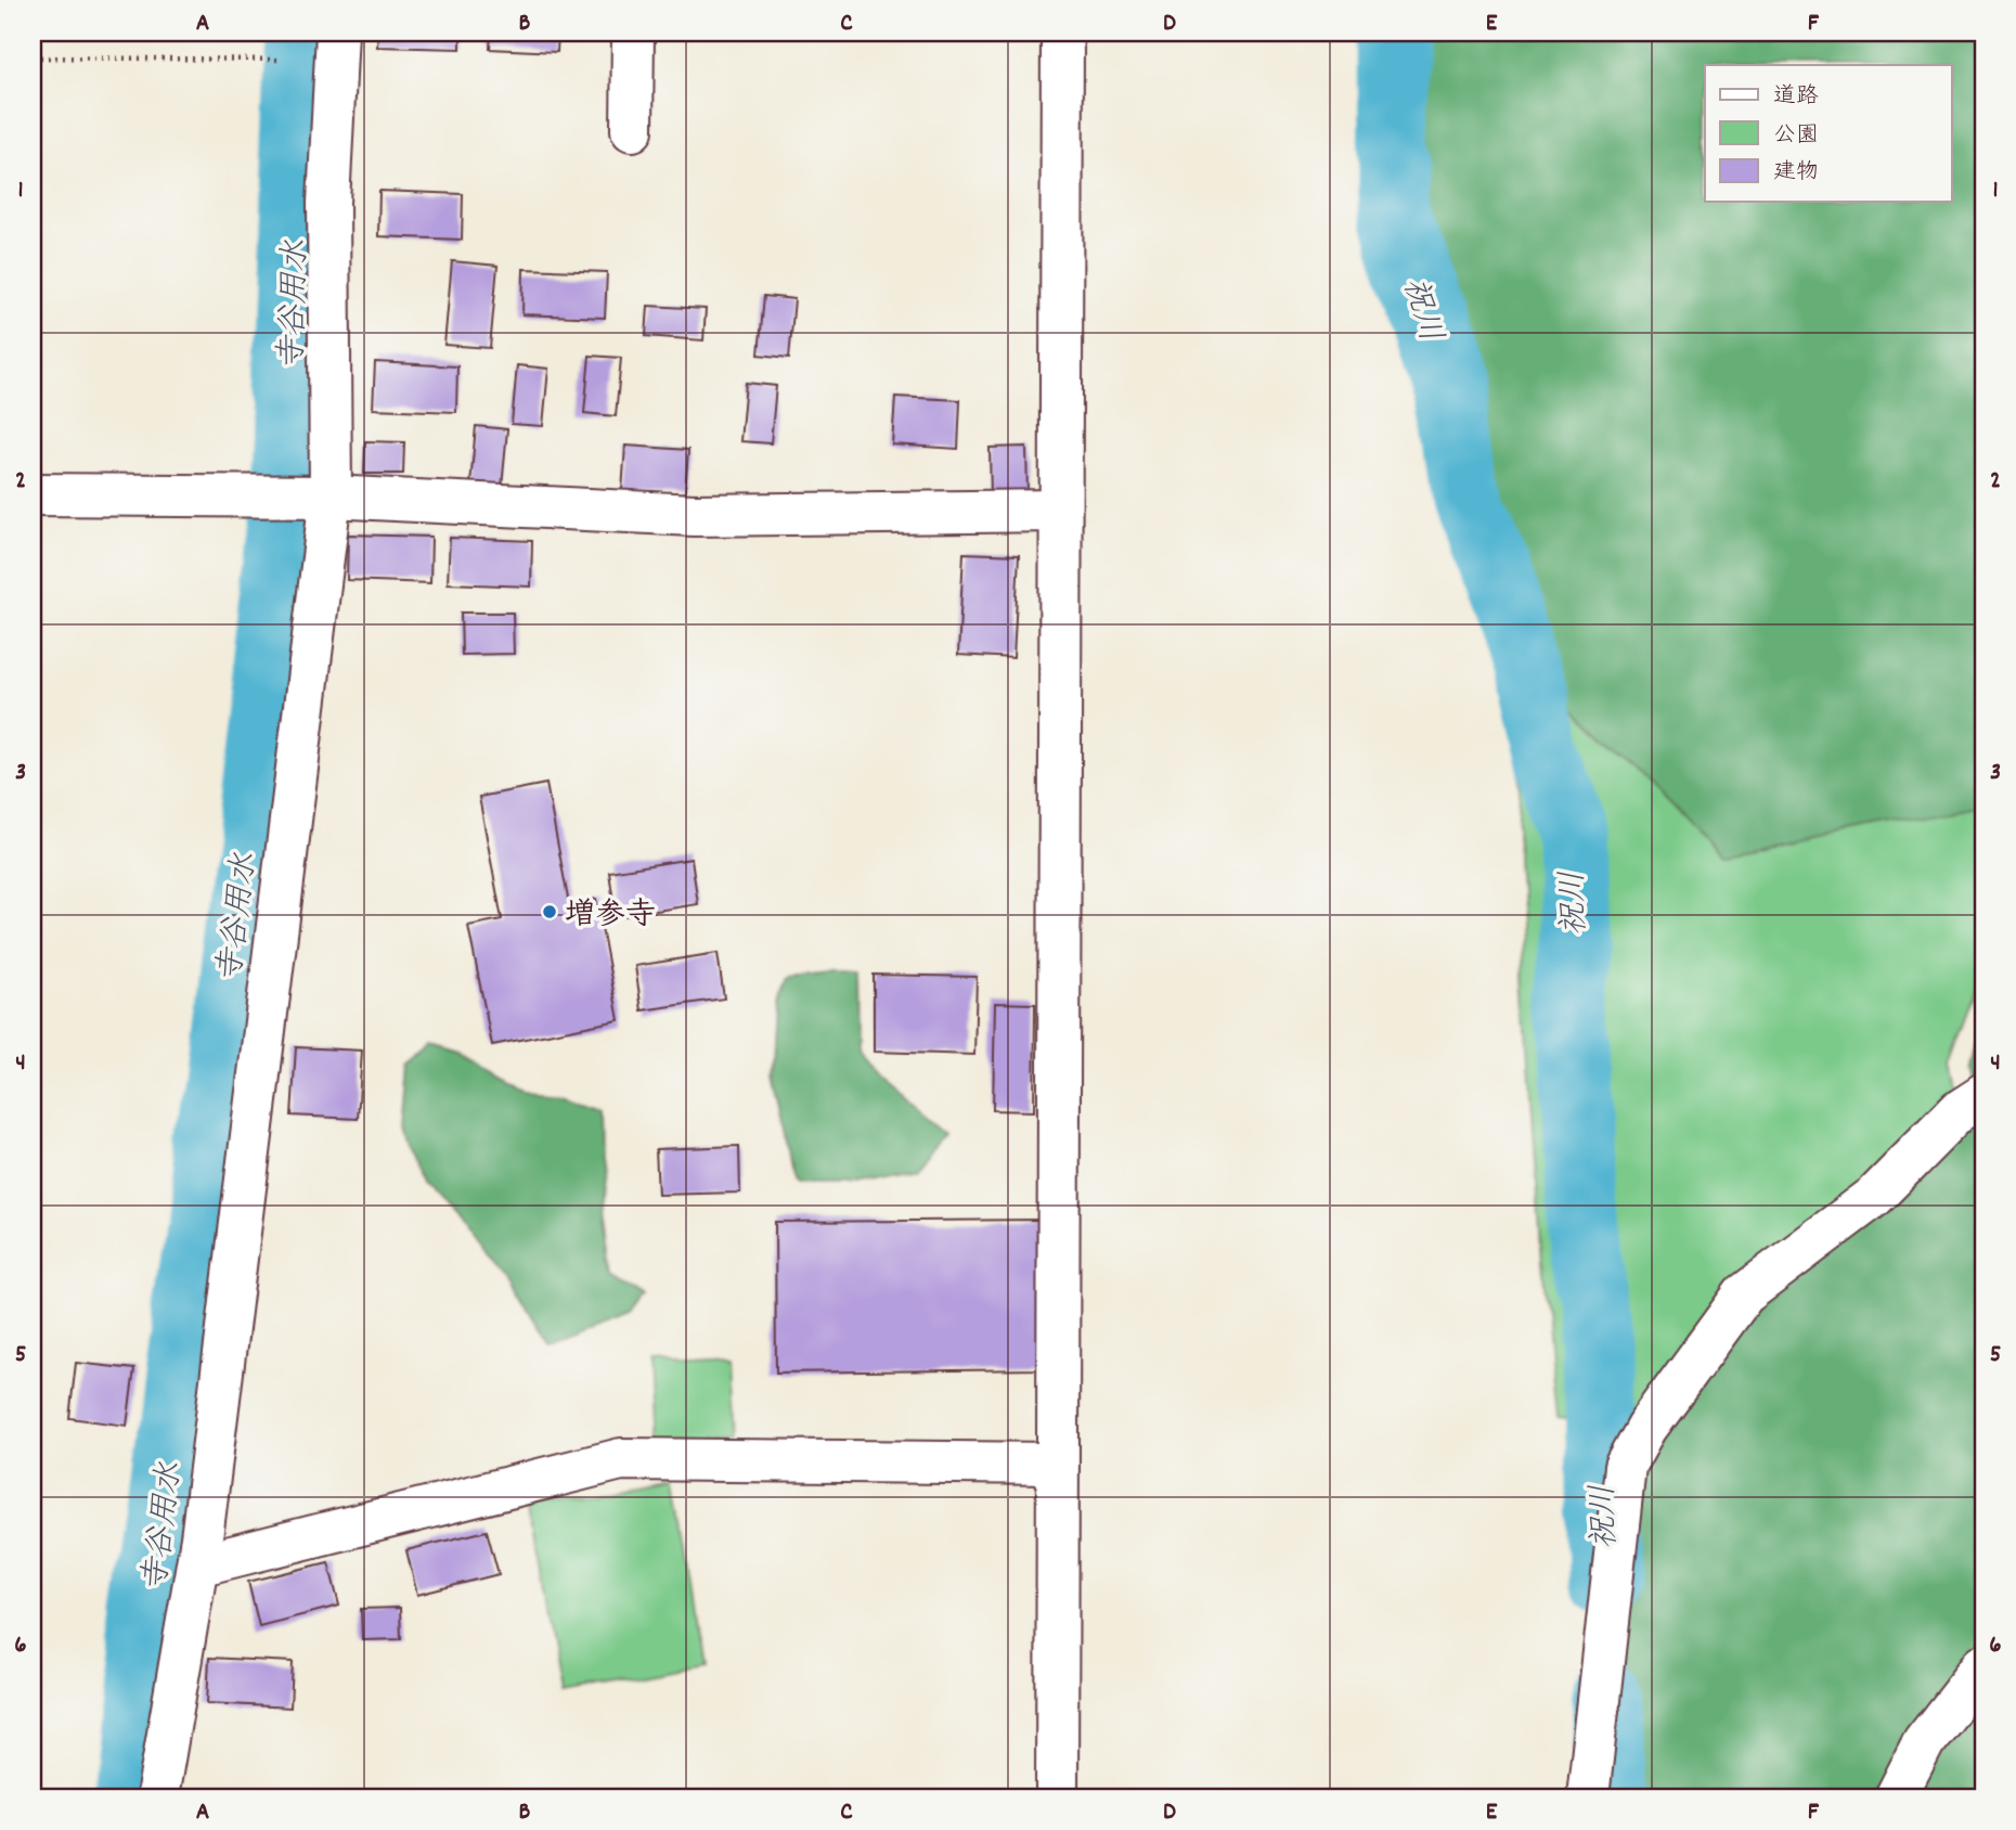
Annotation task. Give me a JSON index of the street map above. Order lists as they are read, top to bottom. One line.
{"water":["寺谷用水","祝川"],"places":["増参寺"],"legend":["道路","公園","建物"],"grid":{"columns":["A","B","C","D","E","F"],"rows":["1","2","3","4","5","6"]}}
